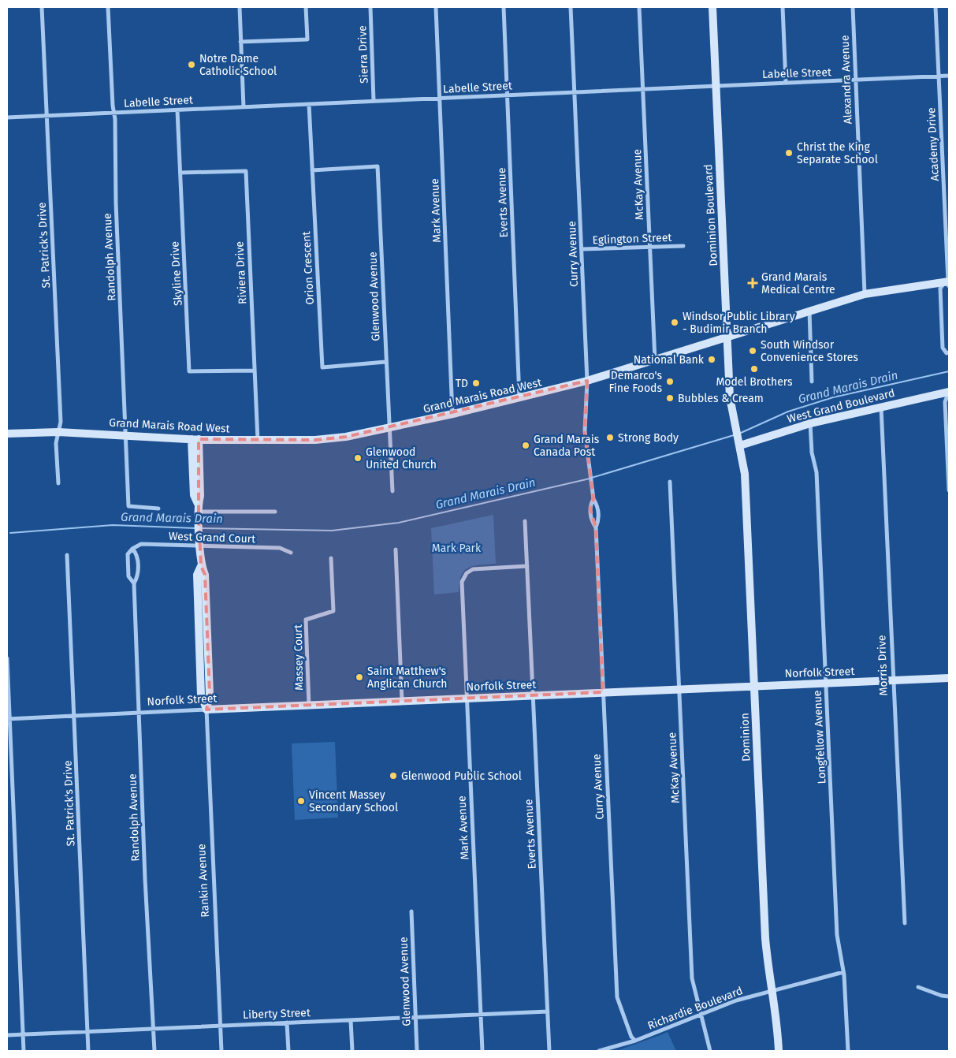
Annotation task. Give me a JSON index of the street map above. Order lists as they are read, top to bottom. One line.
{"streets":{"street":["Sierra Drive","Labelle Street","Alexandra Avenue","Academy Drive","McKay Avenue","Everts Avenue","Mark Avenue","Dominion Boulevard","Eglington Street","St. Patrick's Drive","Curry Avenue","Randolph Avenue","Orion Crescent","Riviera Drive","Skyline Drive","Glenwood Avenue","Grand Marais Road West","West Grand Boulevard","West Grand Court","Massey Court","Morris Drive","Norfolk Street","Dominion","Longfellow Avenue","Rankin Avenue","Richardie Boulevard","Liberty Street"]},"crossings":[["Sierra Drive","Labelle Street"],["Labelle Street","Alexandra Avenue"],["Labelle Street","Academy Drive"],["Labelle Street","McKay Avenue"],["Labelle Street","Everts Avenue"],["Labelle Street","Mark Avenue"],["Labelle Street","Dominion Boulevard"],["Labelle Street","St. Patrick's Drive"],["Labelle Street","Curry Avenue"],["Labelle Street","Randolph Avenue"],["Labelle Street","Orion Crescent"],["Labelle Street","Skyline Drive"],["Alexandra Avenue","Grand Marais Road West"],["Academy Drive","Grand Marais Road West"],["McKay Avenue","Eglington Street"],["McKay Avenue","Grand Marais Road West"],["McKay Avenue","Norfolk Street"],["McKay Avenue","Richardie Boulevard"],["Everts Avenue","Mark Avenue"],["Everts Avenue","Grand Marais Road West"],["Everts Avenue","Norfolk Street"],["Everts Avenue","Liberty Street"],["Mark Avenue","Grand Marais Road West"],["Mark Avenue","Norfolk Street"],["Mark Avenue","Liberty Street"],["Dominion Boulevard","Grand Marais Road West"],["Dominion Boulevard","Dominion"],["Eglington Street","Curry Avenue"],["St. Patrick's Drive","Grand Marais Road West"],["St. Patrick's Drive","Norfolk Street"],["St. Patrick's Drive","Liberty Street"],["Curry Avenue","Grand Marais Road West"],["Curry Avenue","Norfolk Street"],["Curry Avenue","Richardie Boulevard"],["Randolph Avenue","Grand Marais Road West"],["Randolph Avenue","West Grand Court"],["Randolph Avenue","Norfolk Street"],["Randolph Avenue","Liberty Street"],["Orion Crescent","Glenwood Avenue"],["Riviera Drive","Skyline Drive"],["Riviera Drive","Grand Marais Road West"],["Glenwood Avenue","Grand Marais Road West"],["Glenwood Avenue","Liberty Street"],["Grand Marais Road West","Rankin Avenue"],["West Grand Boulevard","Morris Drive"],["West Grand Boulevard","Dominion"],["West Grand Boulevard","Longfellow Avenue"],["West Grand Court","Rankin Avenue"],["Massey Court","Norfolk Street"],["Morris Drive","Norfolk Street"],["Norfolk Street","Dominion"],["Norfolk Street","Longfellow Avenue"],["Norfolk Street","Rankin Avenue"],["Dominion","Richardie Boulevard"],["Longfellow Avenue","Richardie Boulevard"],["Rankin Avenue","Liberty Street"]],"water":["Grand Marais Drain"],"parks":["Mark Park"],"places":{"other":["Notre Dame Catholic School","Christ the King Separate School","Windsor Public Library - Budimir Branch","South Windsor Convenience Stores","National Bank","Model Brothers","Demarco's Fine Foods","TD","Bubbles & Cream","Strong Body","Grand Marais Canada Post","Glenwood United Church","Saint Matthew's Anglican Church","Glenwood Public School","Vincent Massey Secondary School"],"health":["Grand Marais Medical Centre"]}}
